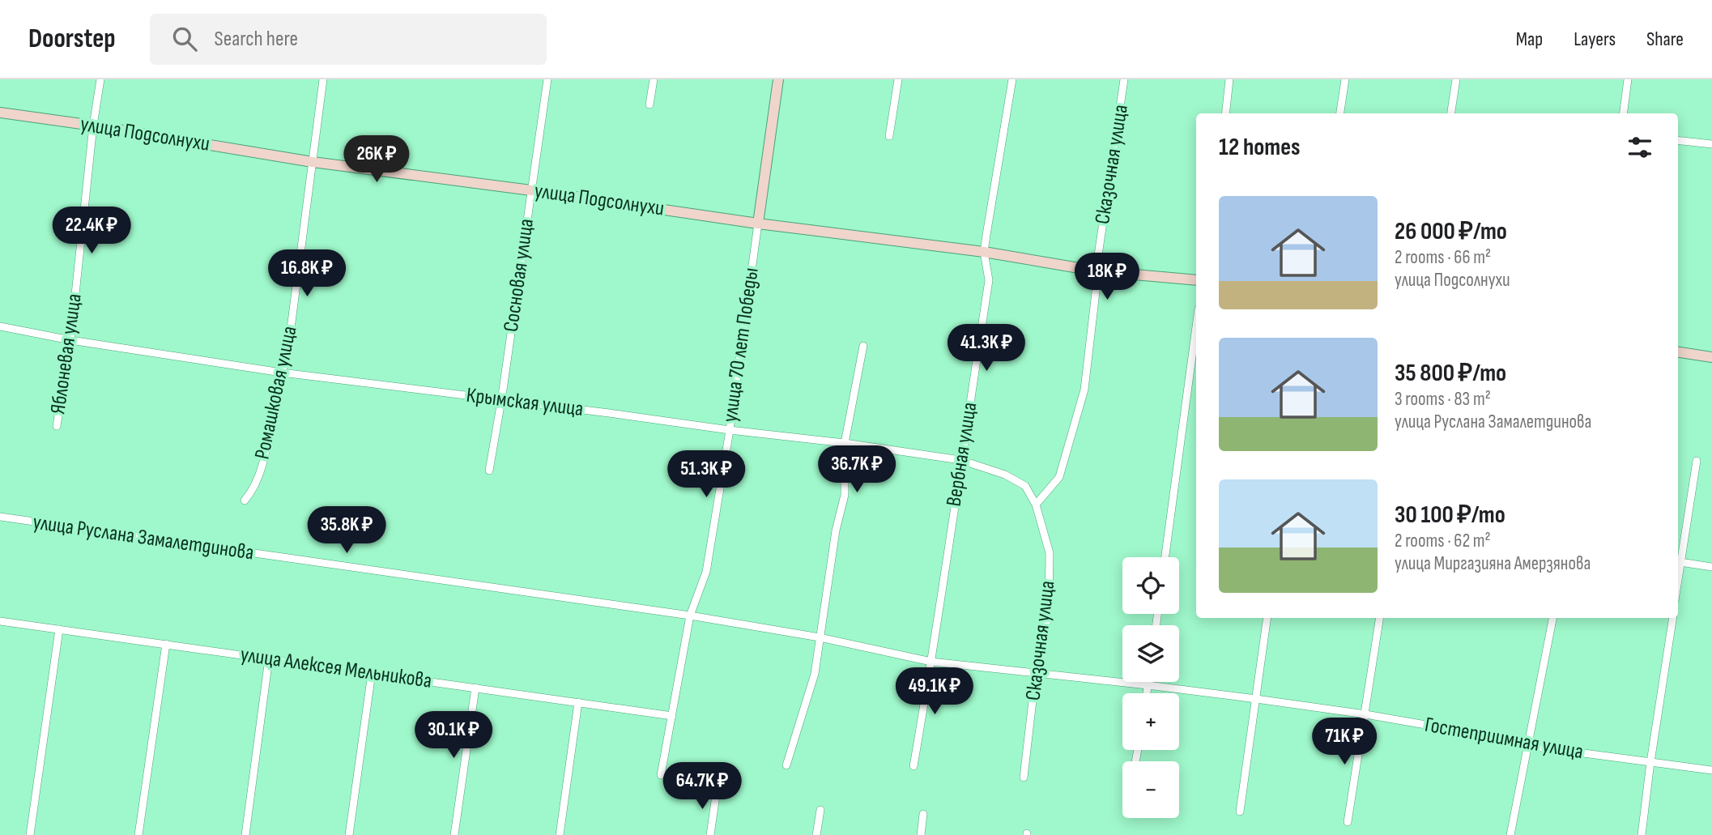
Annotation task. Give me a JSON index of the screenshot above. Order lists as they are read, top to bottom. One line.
{"streets":{"street":["улица Подсолнухи","Сказочная улица","Сосновая улица","улица 70 лет Победы","Яблоневая улица","Ромашковая улица","Крымская улица","Вербная улица","улица Руслана Замалетдинова","улица Алексея Мельникова","Гостеприимная улица"]},"crossings":[["улица Подсолнухи","Сказочная улица"],["улица Подсолнухи","Сосновая улица"],["улица Подсолнухи","улица 70 лет Победы"],["улица Подсолнухи","Яблоневая улица"],["улица Подсолнухи","Ромашковая улица"],["улица Подсолнухи","Вербная улица"],["Сказочная улица","Крымская улица"],["Сказочная улица","Гостеприимная улица"],["Сосновая улица","Крымская улица"],["улица 70 лет Победы","Крымская улица"],["улица 70 лет Победы","улица Руслана Замалетдинова"],["улица 70 лет Победы","улица Алексея Мельникова"],["улица 70 лет Победы","Гостеприимная улица"],["Яблоневая улица","Крымская улица"],["Ромашковая улица","Крымская улица"],["Крымская улица","Вербная улица"],["Вербная улица","Гостеприимная улица"],["улица Руслана Замалетдинова","Гостеприимная улица"]],"page":{"header":"Doorstep","search":"Search here","nav":["Map","Layers","Share"],"heading":"12 homes","price":["26K ₽","22.4K ₽","16.8K ₽","18K ₽","41.3K ₽","36.7K ₽","51.3K ₽","35.8K ₽","49.1K ₽","30.1K ₽","71K ₽","64.7K ₽"],"list":[{"name":"26 000 ₽/mo","note":"2 rooms · 66 m² · улица Подсолнухи"},{"name":"35 800 ₽/mo","note":"3 rooms · 83 m² · улица Руслана Замалетдинова"},{"name":"30 100 ₽/mo","note":"2 rooms · 62 m² · улица Миргазияна Амерзянова"}],"map_buttons":["+","−"]}}
